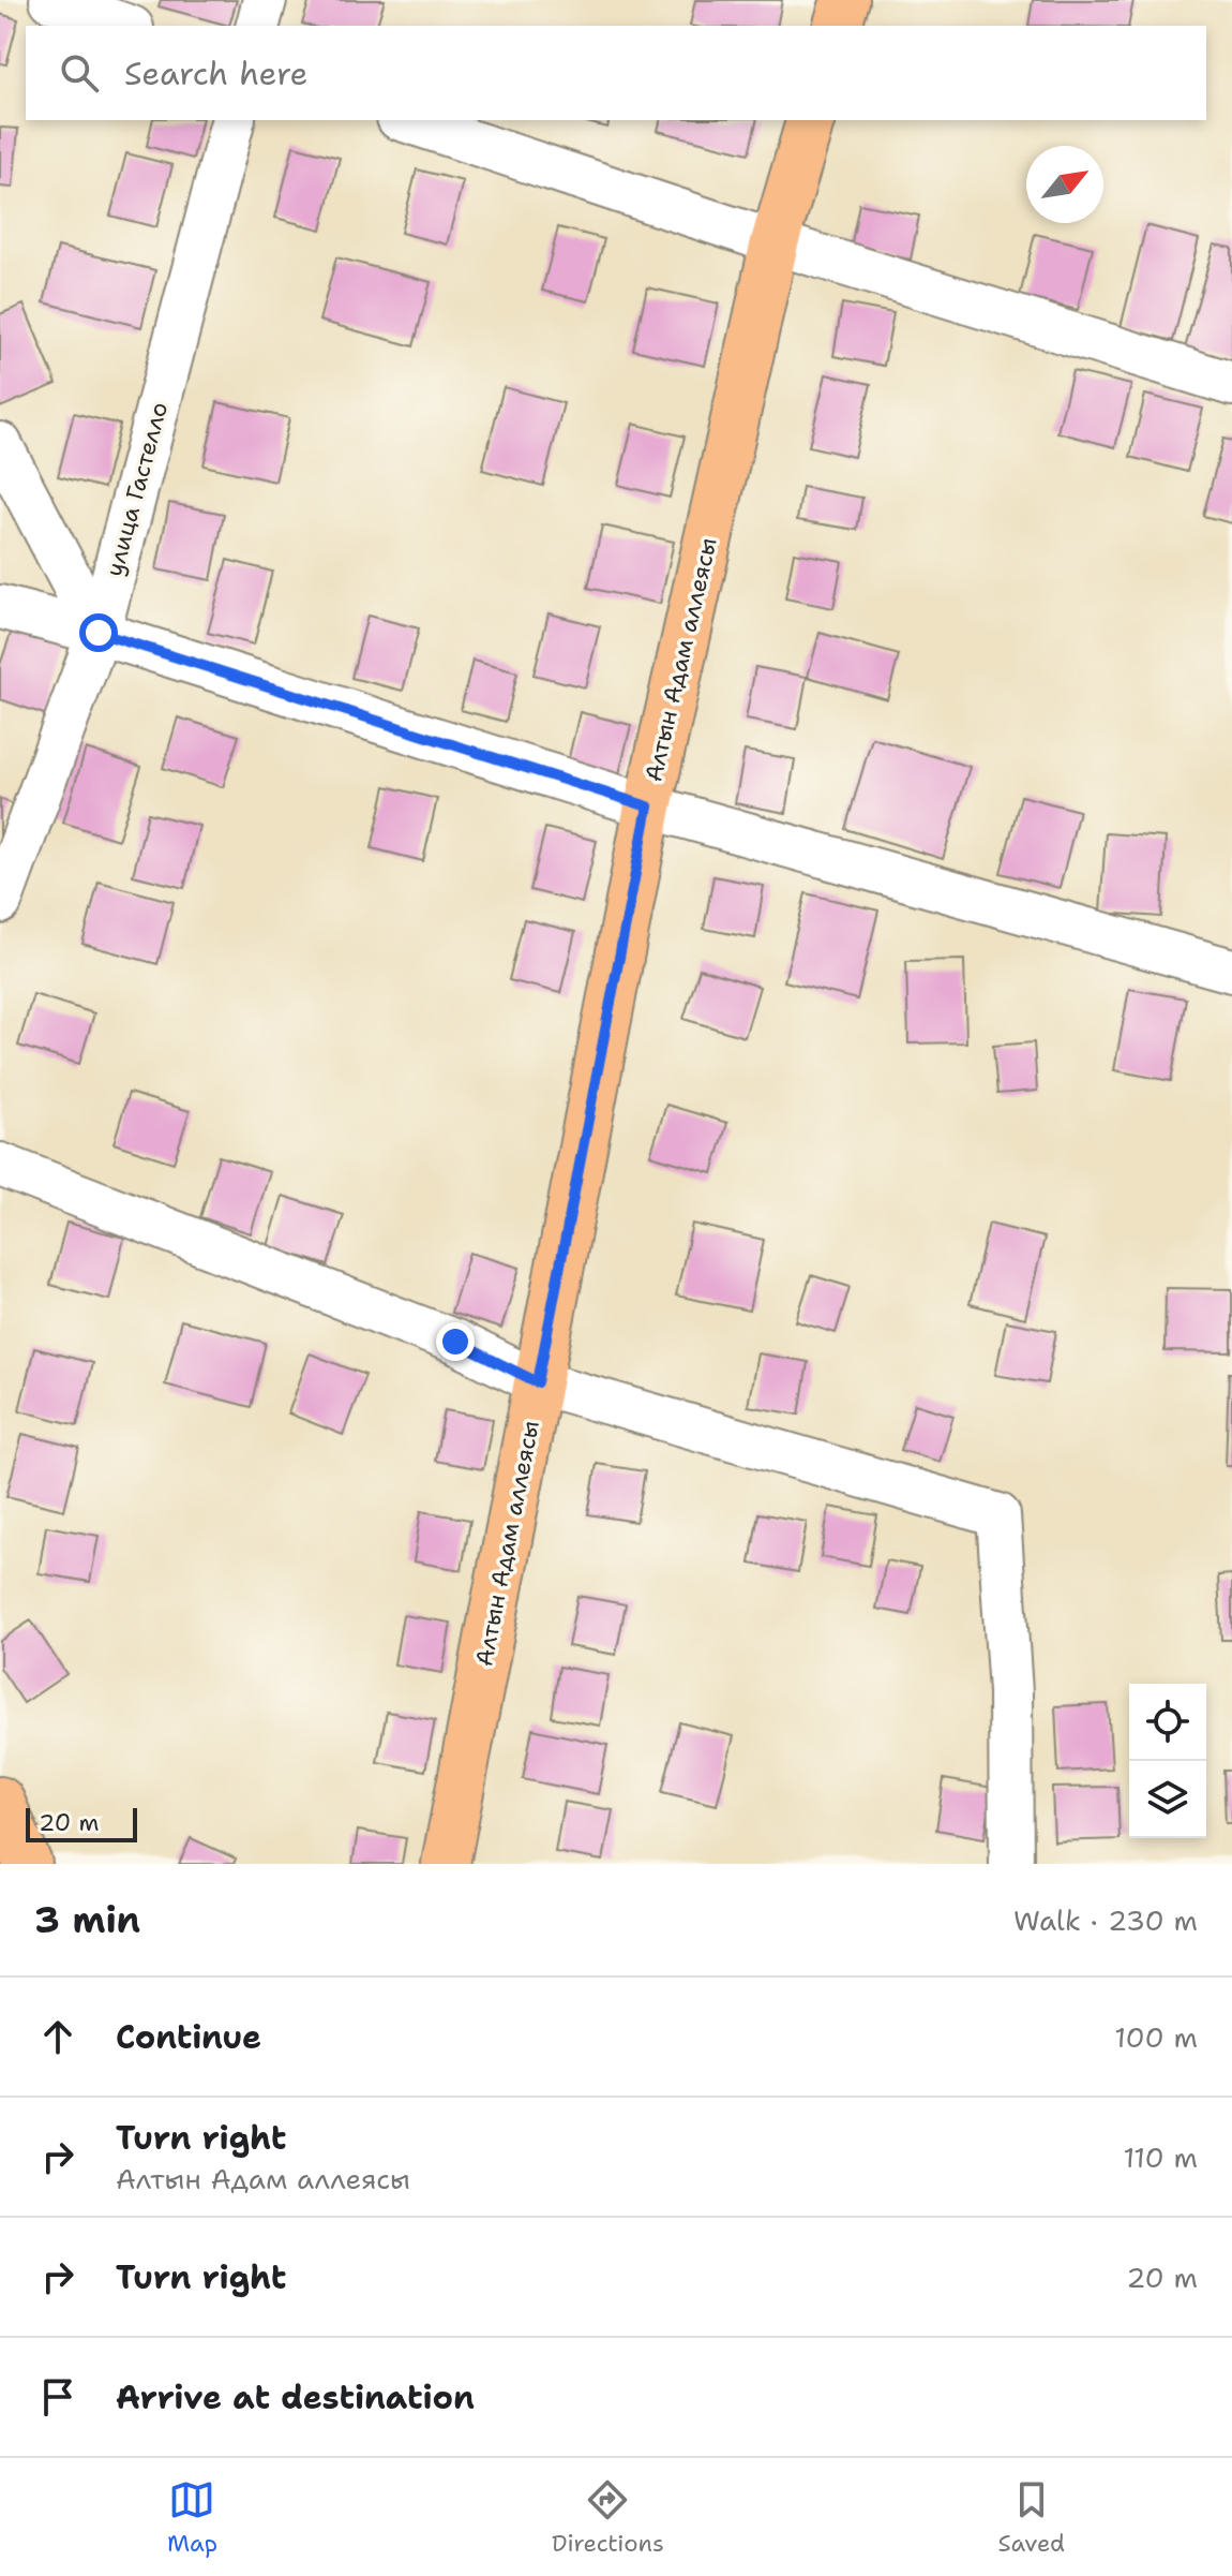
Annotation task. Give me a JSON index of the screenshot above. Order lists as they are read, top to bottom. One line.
{"streets":{"main road":["Алтын Адам аллеясы"],"street":["улица Гастелло"]},"scale_bar":"20 m","north":"top right","page":{"search":"Search here","scale":"20 m","heading":["3 min","Walk · 230 m"],"list":[["Continue","100 m"],["Turn right","Алтын Адам аллеясы","110 m"],["Turn right","20 m"],"Arrive at destination"],"nav":["Map","Directions","Saved"]}}
